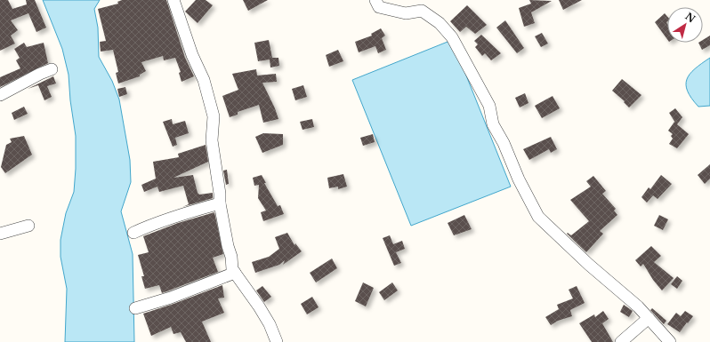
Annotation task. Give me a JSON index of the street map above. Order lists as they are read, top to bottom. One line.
{"north":"top right"}
